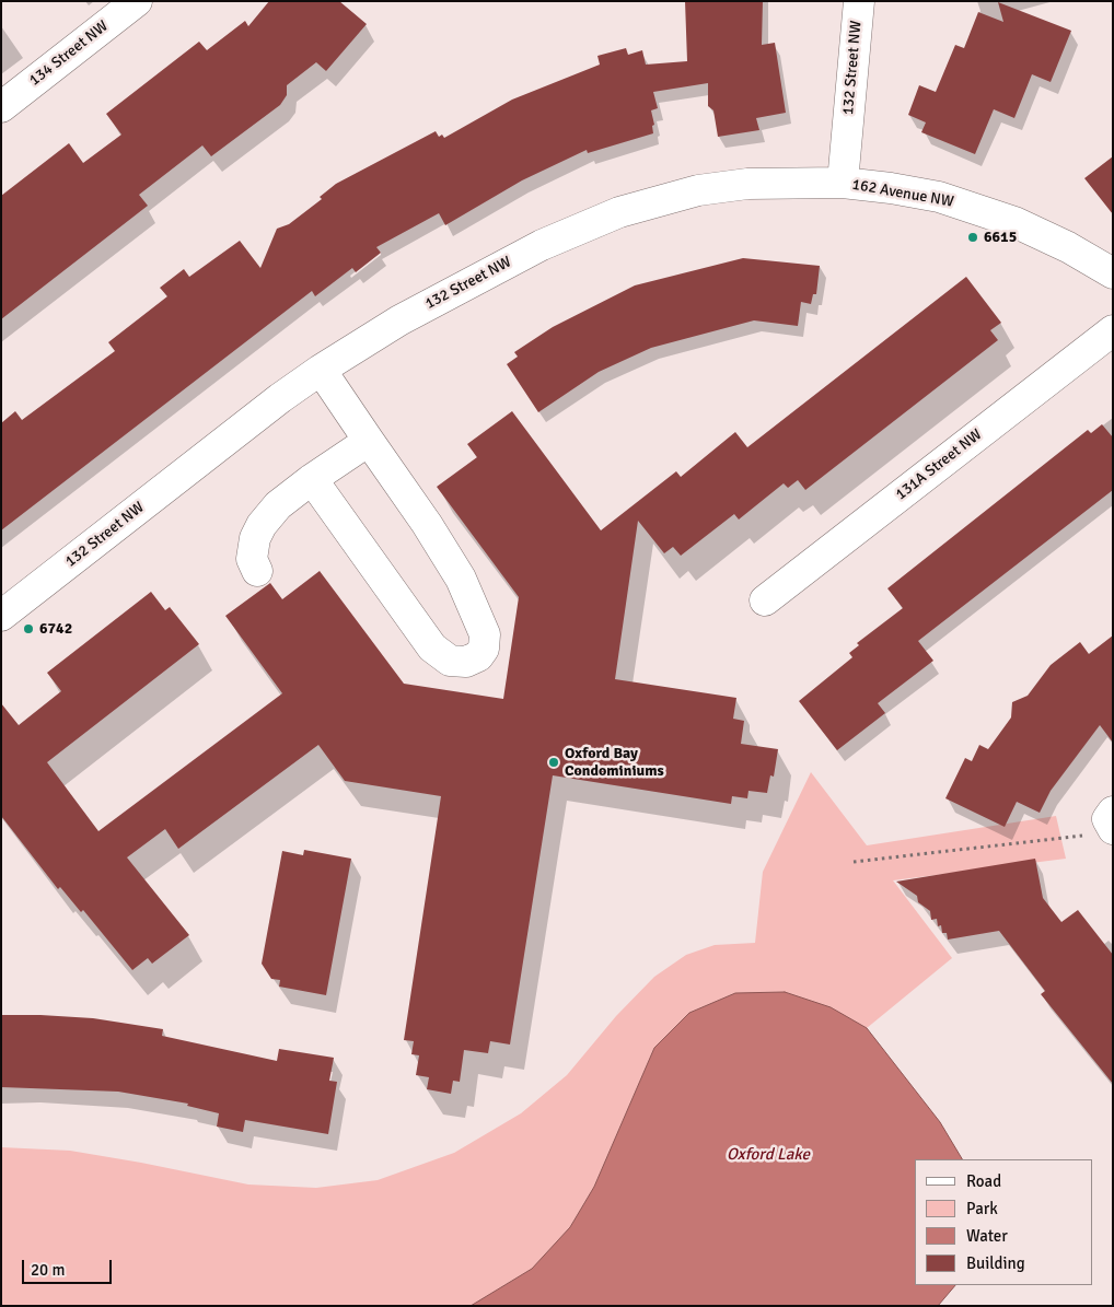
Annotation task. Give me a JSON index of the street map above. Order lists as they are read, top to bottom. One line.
{"streets":{"street":["134 Street NW","132 Street NW","162 Avenue NW","131A Street NW"]},"crossings":[["132 Street NW","162 Avenue NW"]],"water":["Oxford Lake"],"places":["6615","6742","Oxford Bay Condominiums"],"legend":["Road","Park","Water","Building"],"scale_bar":"20 m"}
